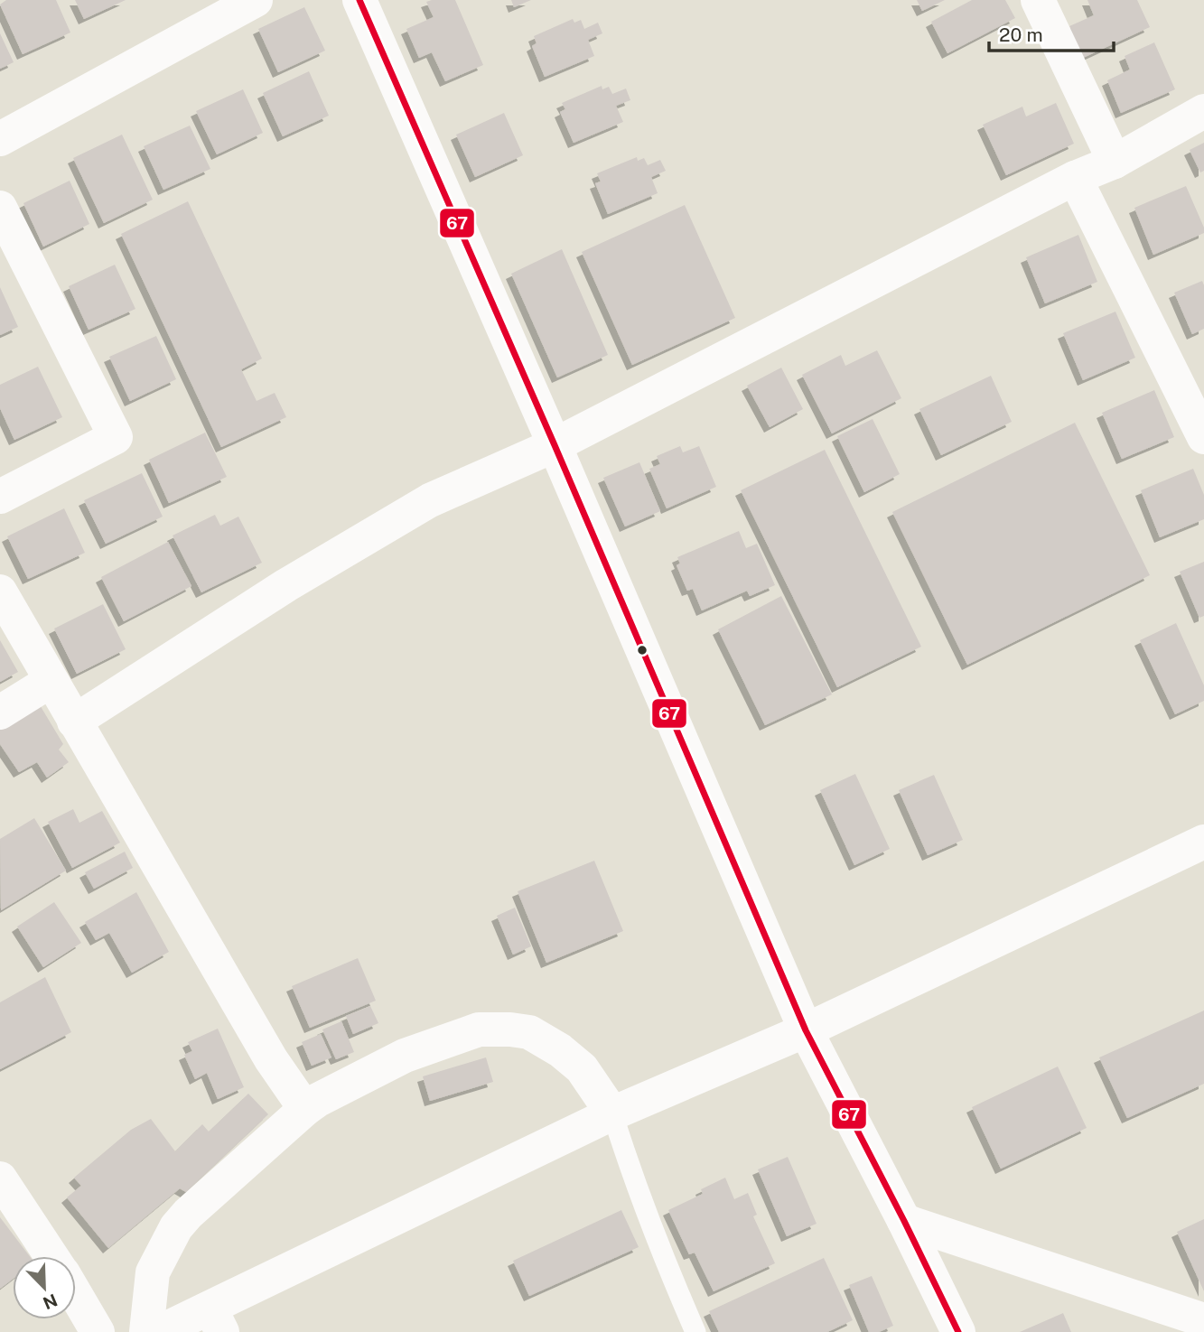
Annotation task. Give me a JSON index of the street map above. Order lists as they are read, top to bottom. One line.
{"lines":["transit line 67"],"scale_bar":"20 m","north":"bottom right"}
